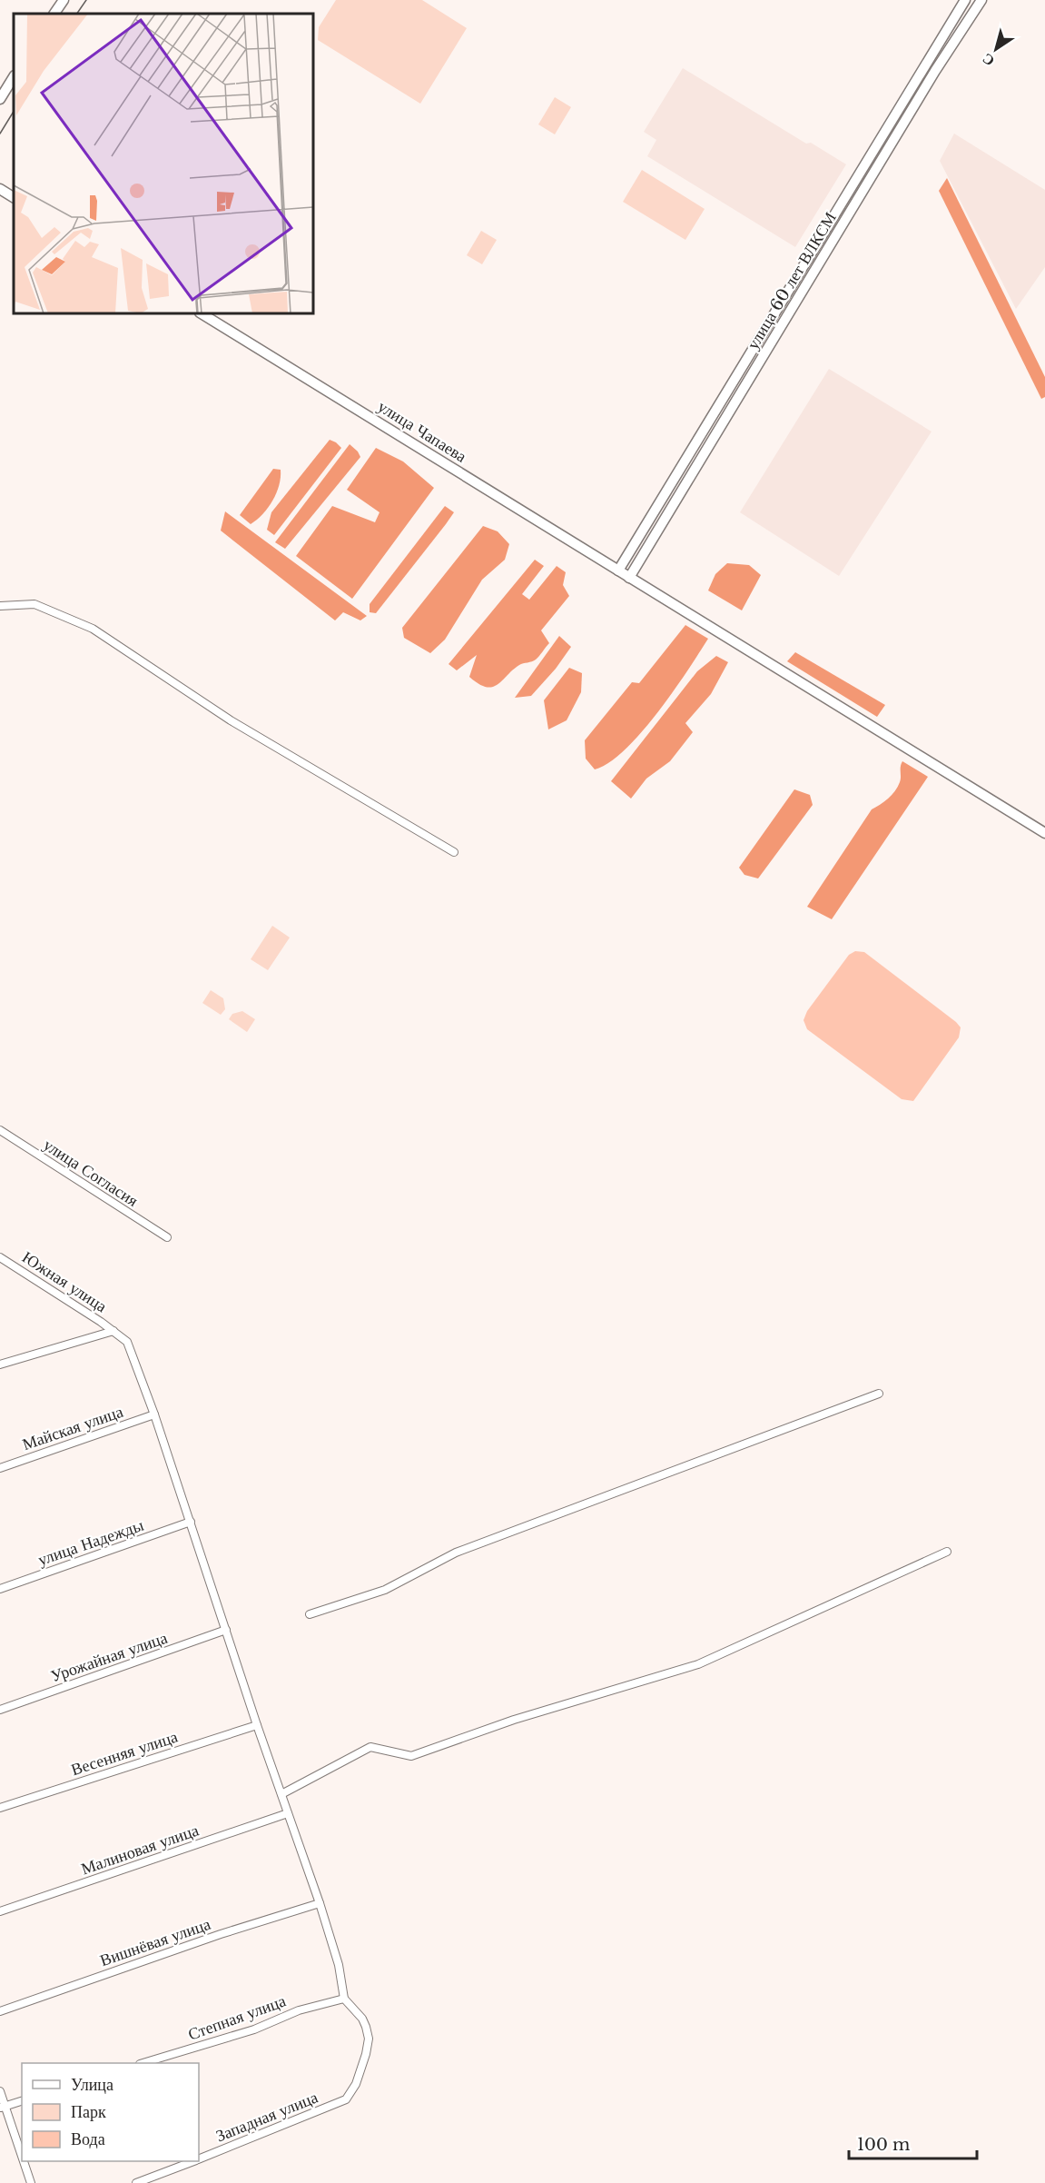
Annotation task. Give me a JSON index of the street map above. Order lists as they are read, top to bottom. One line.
{"streets":{"street":["улица 60 лет ВЛКСМ","улица Чапаева","улица Согласия","Южная улица","Майская улица","улица Надежды","Урожайная улица","Весенняя улица","Малиновая улица","Вишнёвая улица","Степная улица","Западная улица"]},"crossings":[["улица 60 лет ВЛКСМ","улица Чапаева"],["Южная улица","Майская улица"],["Южная улица","улица Надежды"],["Южная улица","Урожайная улица"],["Южная улица","Весенняя улица"],["Южная улица","Малиновая улица"],["Южная улица","Вишнёвая улица"],["Южная улица","Степная улица"],["Южная улица","Западная улица"],["Степная улица","Западная улица"]],"legend":["Улица","Парк","Вода"],"scale_bar":"100 m","north":"bottom left"}
